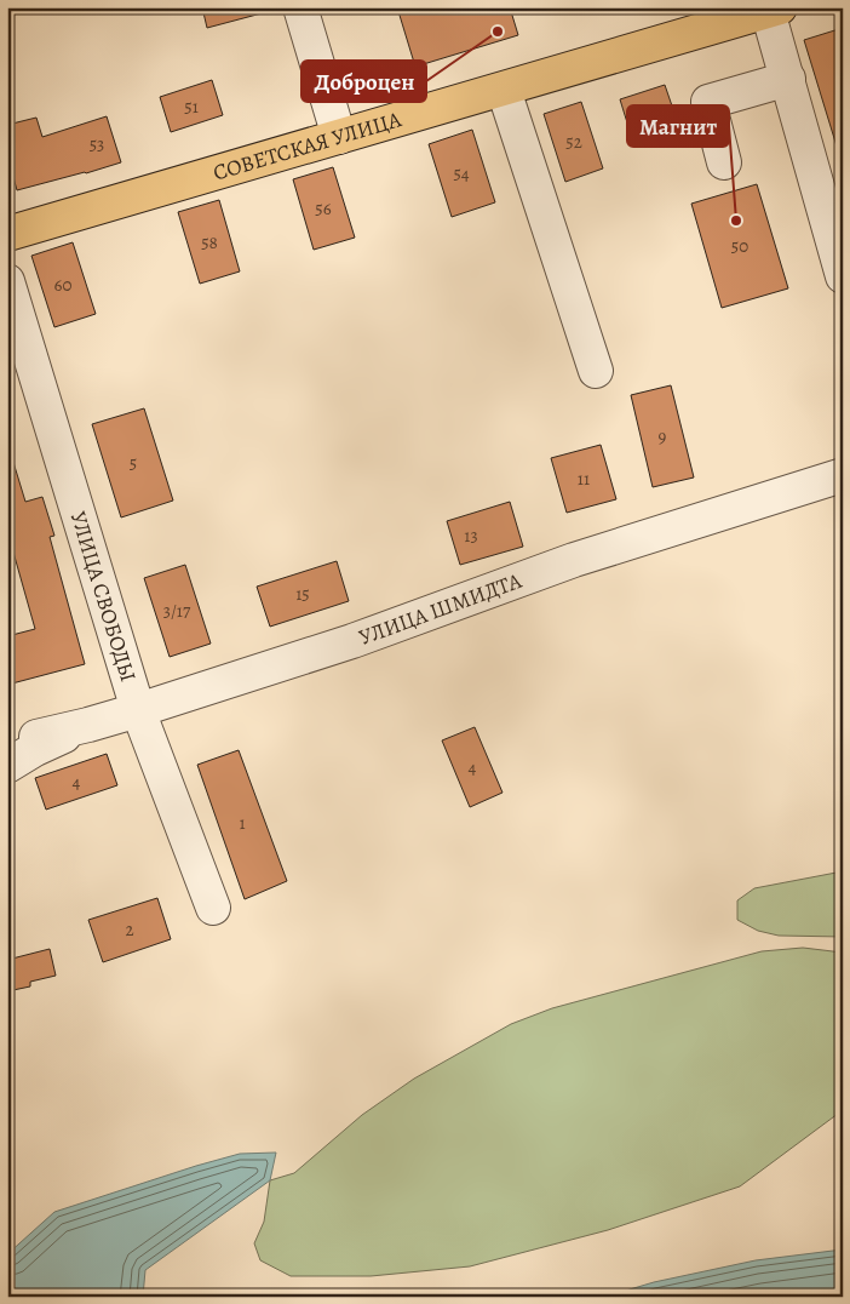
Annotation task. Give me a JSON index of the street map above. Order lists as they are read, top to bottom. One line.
{"streets":{"main road":["СОВЕТСКАЯ УЛИЦА"],"street":["УЛИЦА СВОБОДЫ","УЛИЦА ШМИДТА"]},"crossings":[["УЛИЦА СВОБОДЫ","УЛИЦА ШМИДТА"]],"places":["Доброцен","Магнит"],"house_numbers":["51","52","53","54","56","58","50","60","9","5","11","13","15","3/17","4","4","1","2"]}
